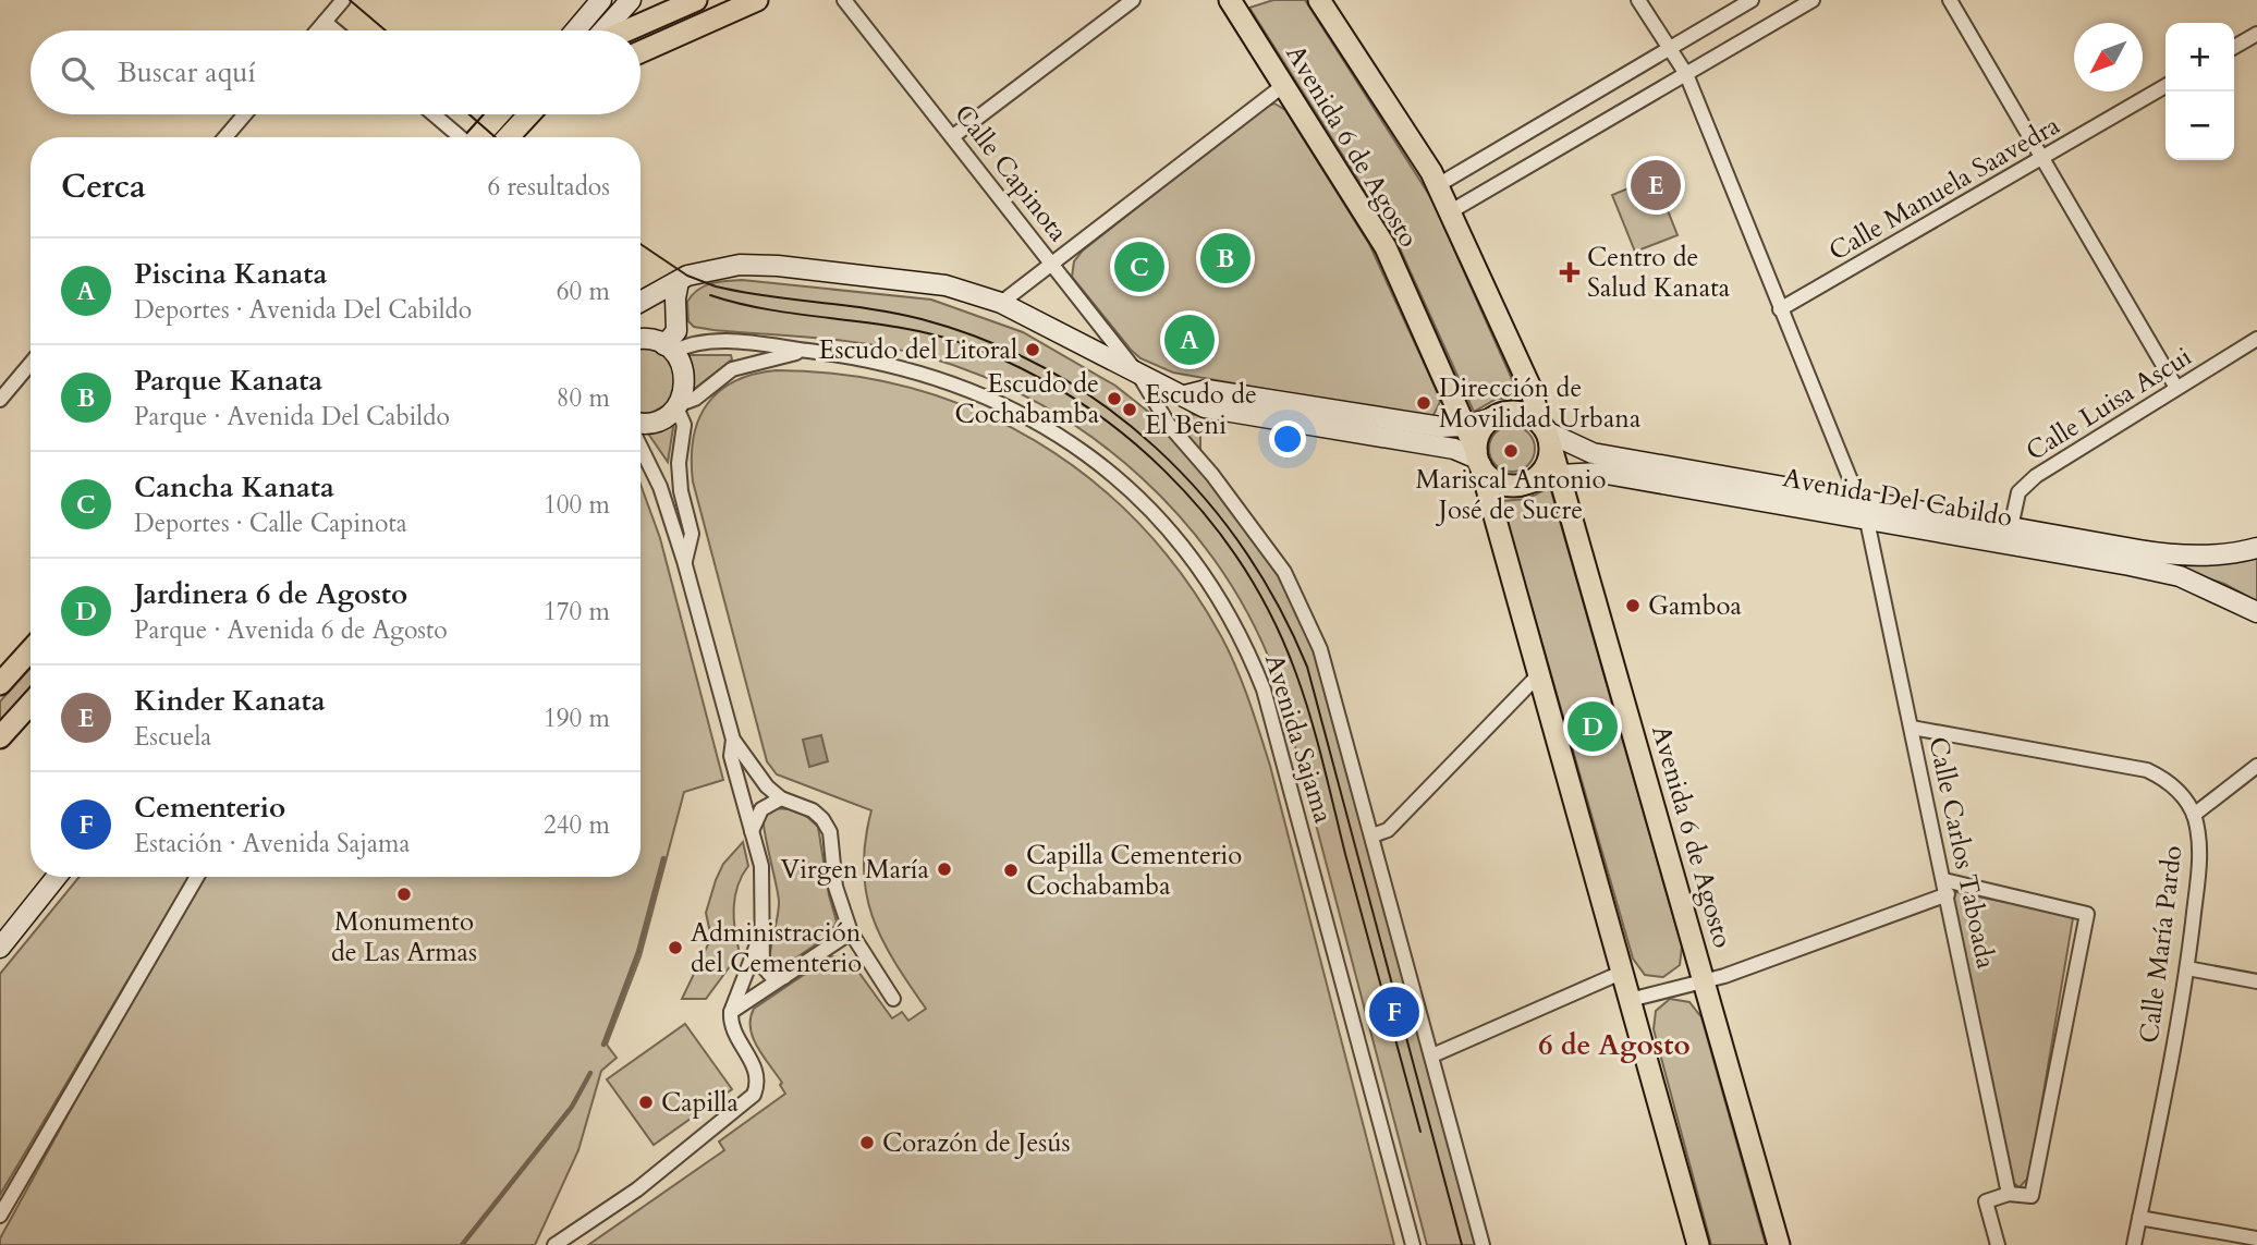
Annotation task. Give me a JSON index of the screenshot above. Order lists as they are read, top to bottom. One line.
{"streets":{"main road":["Avenida 6 de Agosto"],"street":["Calle Capinota","Calle Manuela Saavedra","Calle Luisa Ascui","Avenida Del Cabildo","Avenida Sajama","Calle Carlos Taboada","Calle María Pardo"]},"crossings":[["Avenida 6 de Agosto","Avenida Del Cabildo"],["Calle Capinota","Avenida Sajama"],["Calle Manuela Saavedra","Calle Carlos Taboada"],["Calle Luisa Ascui","Avenida Del Cabildo"],["Avenida Del Cabildo","Calle Carlos Taboada"],["Calle Carlos Taboada","Calle María Pardo"]],"districts":["6 de Agosto"],"places":{"health":["Centro de Salud Kanata"],"other":["Escudo del Litoral","Escudo de Cochabamba","Dirección de Movilidad Urbana","Escudo de El Beni","Mariscal Antonio José de Sucre","Gamboa","Virgen María","Capilla Cementerio Cochabamba","Monumento de Las Armas","Administración del Cementerio","Capilla","Corazón de Jesús"]},"north":"bottom left","page":{"map_buttons":["+","−"],"search":"Buscar aquí","heading":["Cerca","6 resultados"],"pins":["E","B","C","A","D","F"],"list":[{"mark":"A","name":"Piscina Kanata","note":"Deportes · Avenida Del Cabildo","value":"60 m"},{"mark":"B","name":"Parque Kanata","note":"Parque · Avenida Del Cabildo","value":"80 m"},{"mark":"C","name":"Cancha Kanata","note":"Deportes · Calle Capinota","value":"100 m"},{"mark":"D","name":"Jardinera 6 de Agosto","note":"Parque · Avenida 6 de Agosto","value":"170 m"},{"mark":"E","name":"Kinder Kanata","note":"Escuela","value":"190 m"},{"mark":"F","name":"Cementerio","note":"Estación · Avenida Sajama","value":"240 m"}]}}
